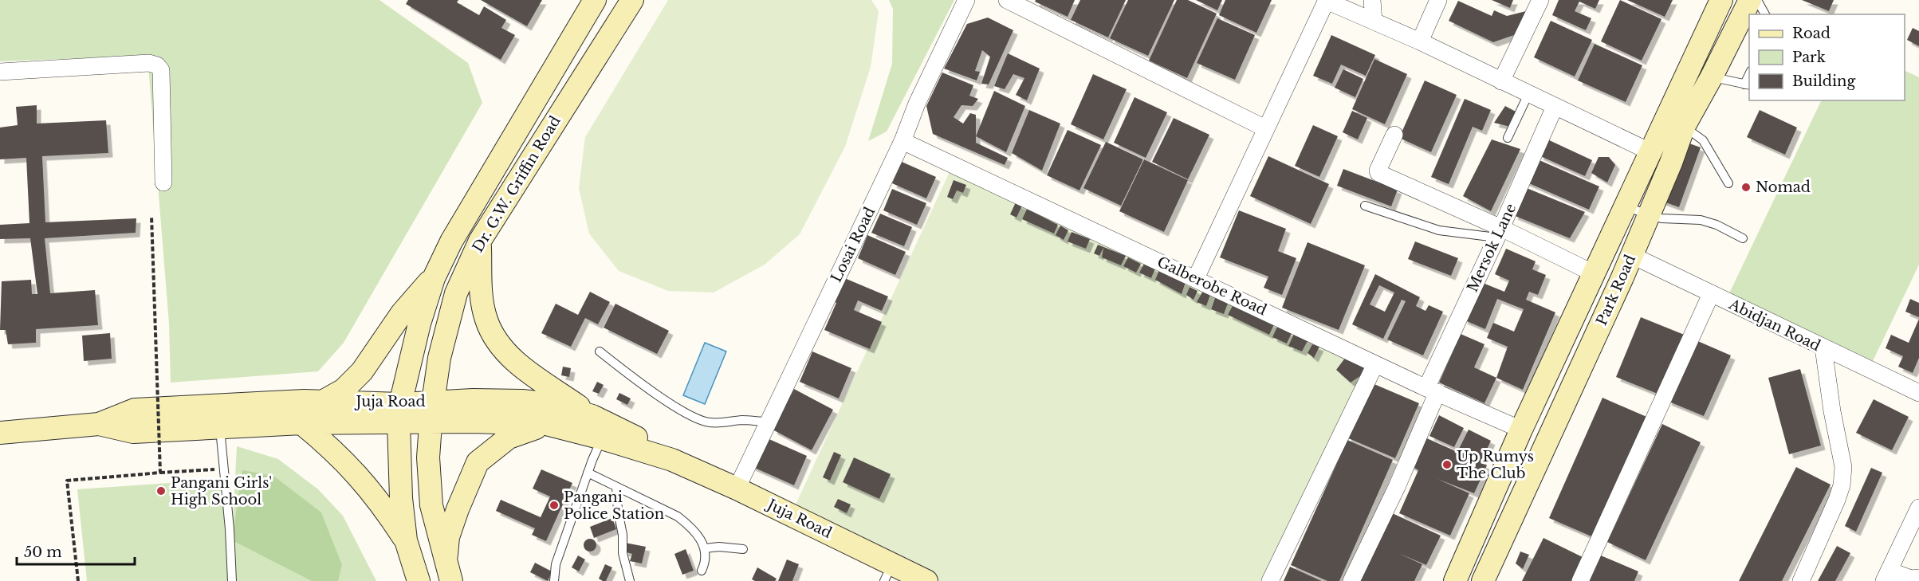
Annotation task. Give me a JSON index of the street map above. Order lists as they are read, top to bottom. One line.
{"streets":{"main road":["Dr. G.W. Griffin Road","Park Road","Juja Road"],"street":["Losai Road","Mersok Lane","Galberobe Road","Abidjan Road"]},"crossings":[["Dr. G.W. Griffin Road","Juja Road"],["Losai Road","Galberobe Road"],["Losai Road","Juja Road"],["Mersok Lane","Galberobe Road"],["Galberobe Road","Park Road"],["Park Road","Abidjan Road"]],"places":["Nomad","Up Rumys The Club","Pangani Girls' High School","Pangani Police Station"],"legend":["Road","Park","Building"],"scale_bar":"50 m"}
